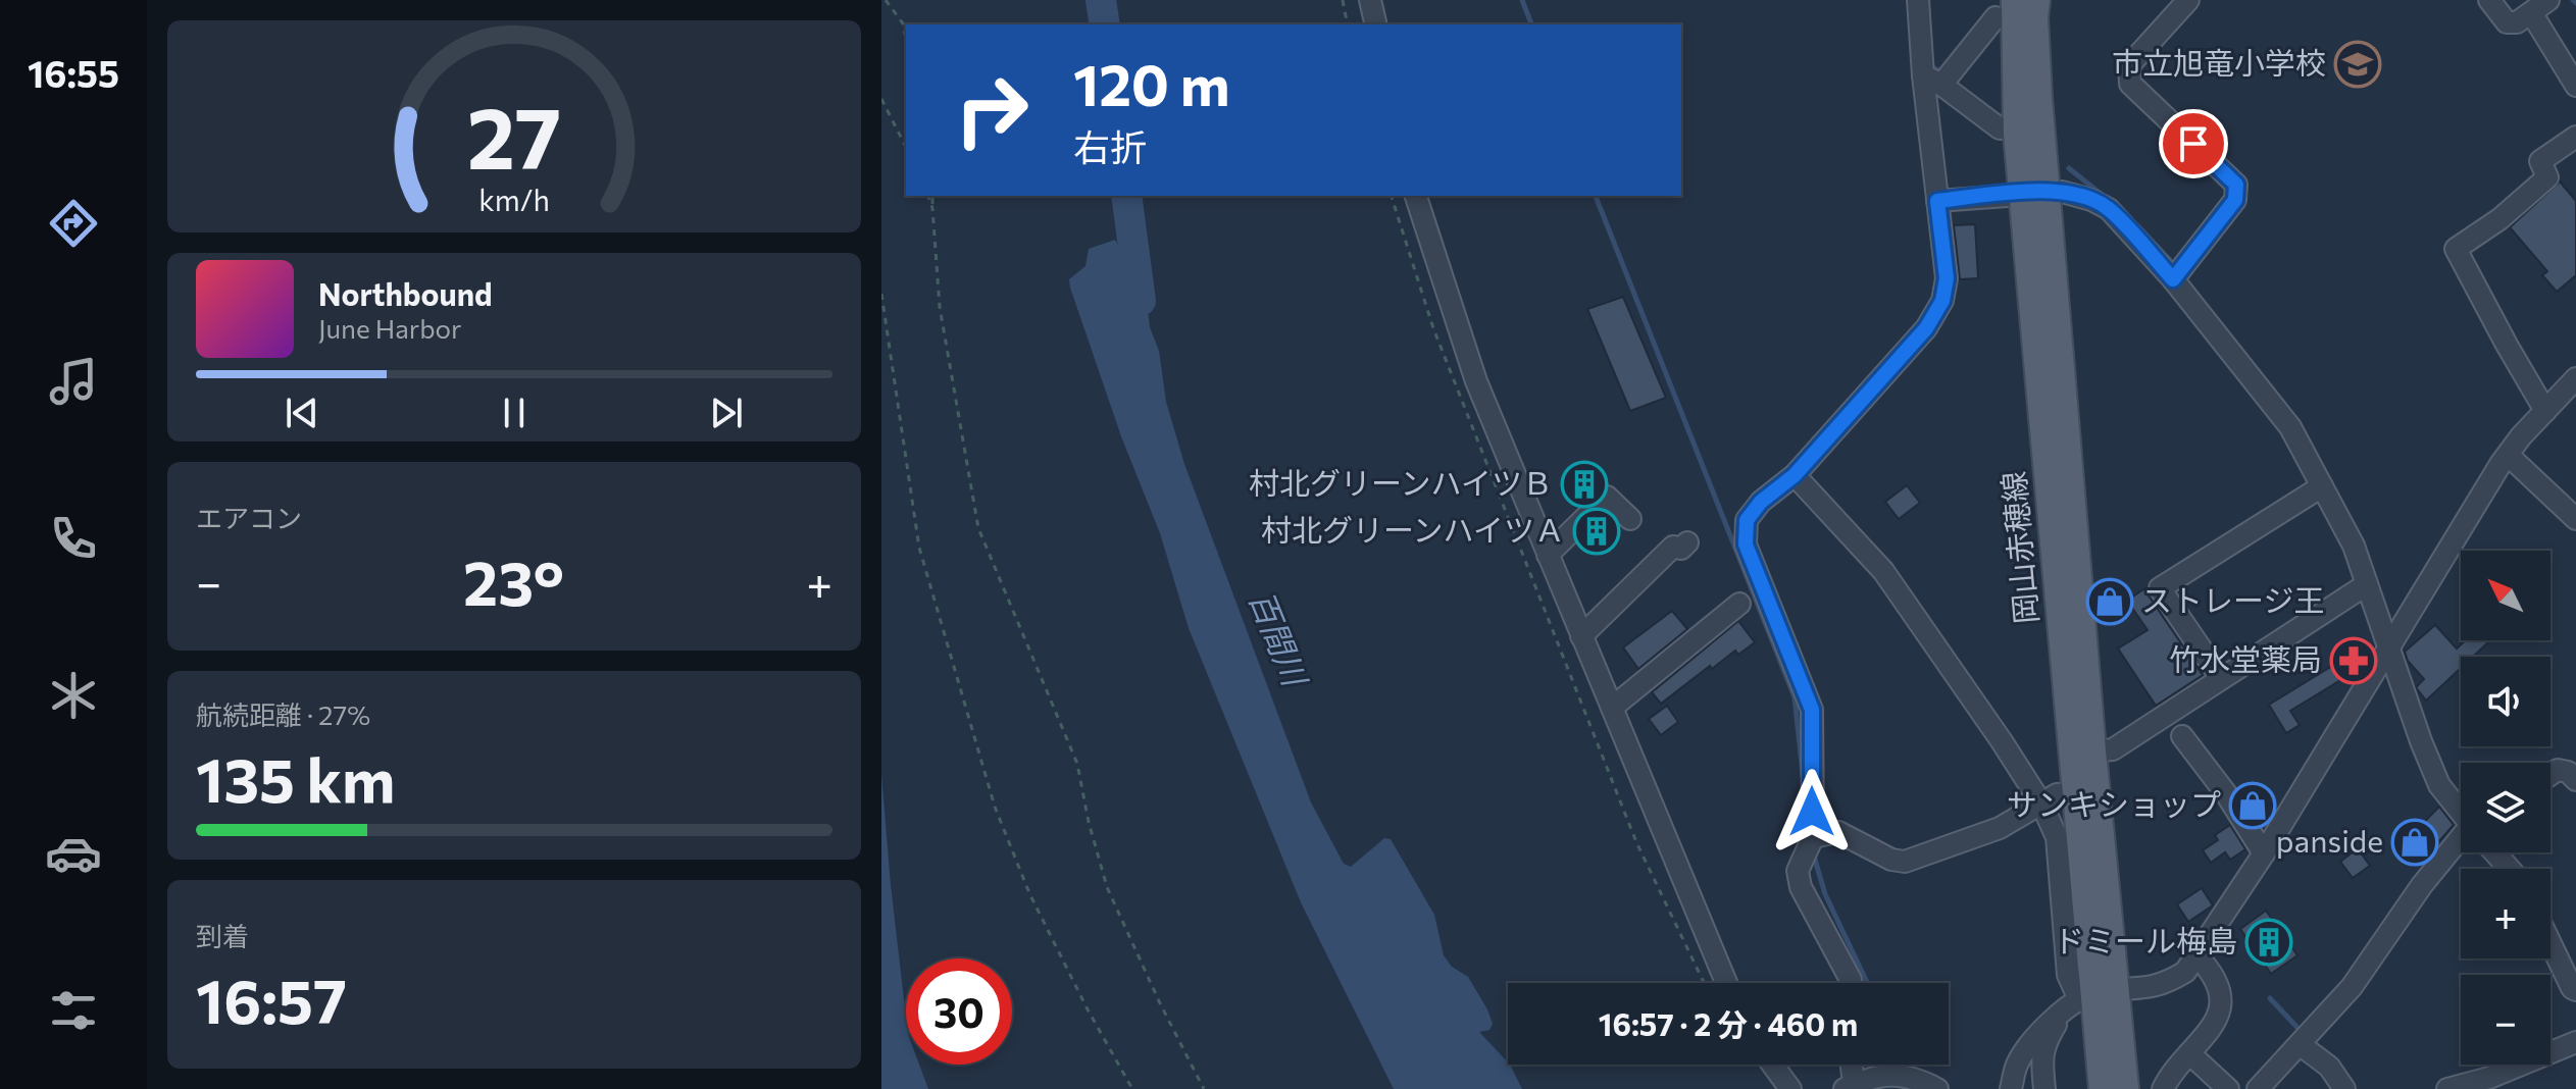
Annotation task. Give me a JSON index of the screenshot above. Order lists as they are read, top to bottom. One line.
{"streets":{"main road":["岡山赤穂線"]},"water":["百間川"],"places":{"school or university":["市立旭竜小学校"],"building":["村北グリーンハイツＢ","村北グリーンハイツＡ","ドミール梅島"],"shop":["ストレージ王","サンキショップ","panside"],"pharmacy":["竹水堂薬局"]},"north":"top left","page":{"tabs":"16:55","turn":["120 m","右折"],"song":["Northbound","June Harbor"],"tile":["エアコン",["航続距離 · 27%","135 km"],["到着","16:57"]],"heat":["−","23°","+"],"map_buttons":["+","−"],"limit":"30","trip":"16:57 · 2 分 · 460 m","gauge":["27","km/h"]}}
